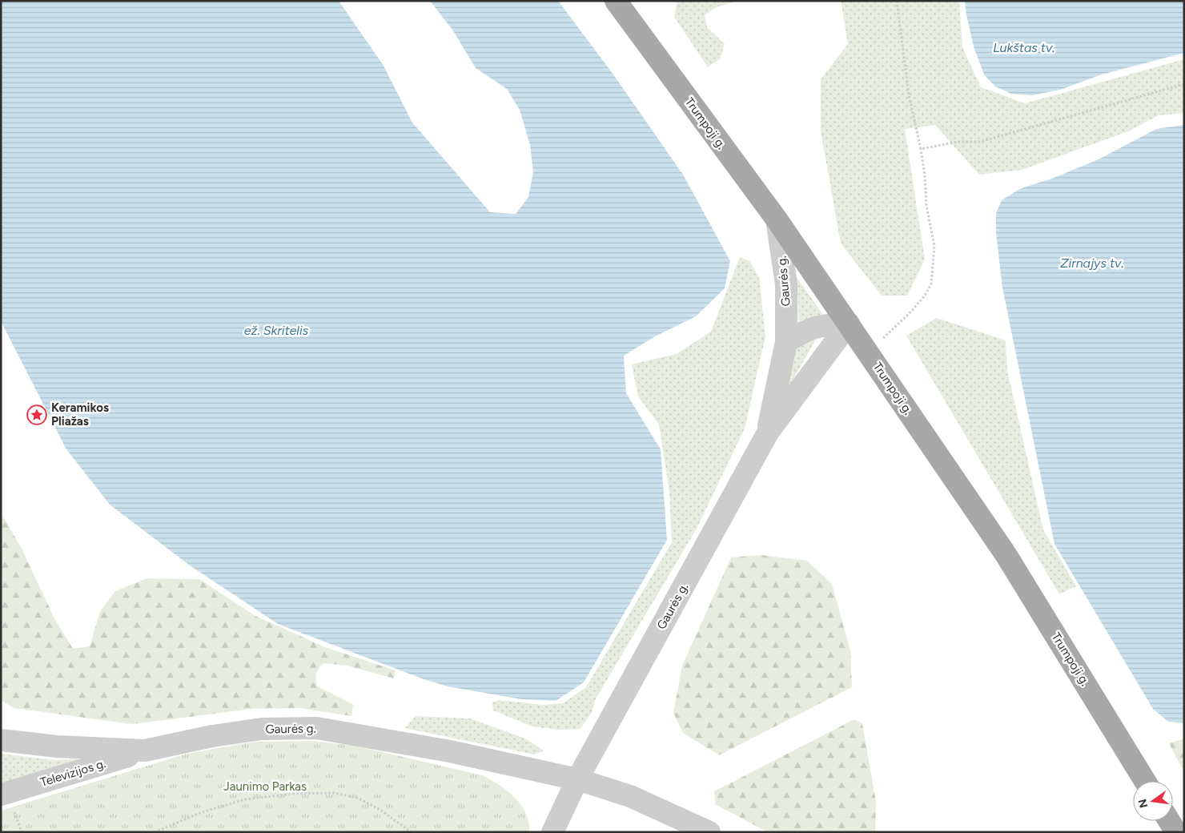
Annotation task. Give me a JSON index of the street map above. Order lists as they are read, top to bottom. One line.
{"streets":{"main road":["Trumpoji g."],"street":["Gaurės g.","Televizijos g."]},"crossings":[["Trumpoji g.","Gaurės g."],["Gaurės g.","Televizijos g."]],"water":["Lukštas tv.","Zirnajys tv.","ež. Skritelis"],"parks":["Jaunimo Parkas"],"places":{"place":["Keramikos Pliažas"]},"north":"left"}
